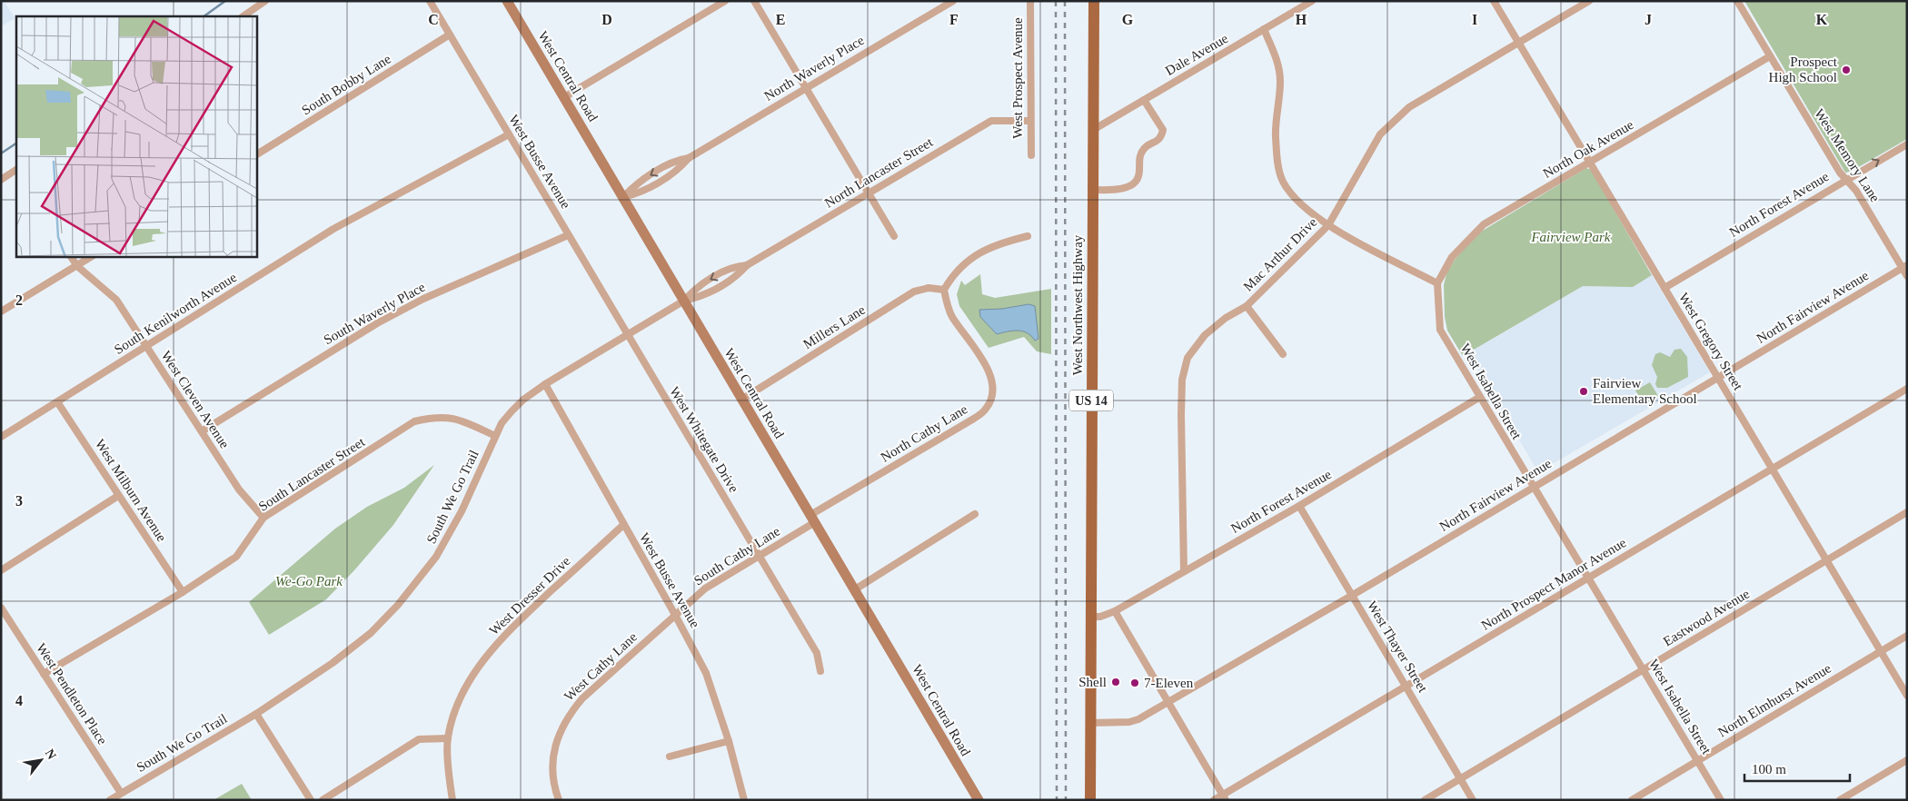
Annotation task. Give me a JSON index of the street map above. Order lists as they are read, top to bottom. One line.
{"streets":{"main road":["West Central Road","West Northwest Highway","US 14"],"street":["Dale Avenue","North Waverly Place","West Prospect Avenue","South Bobby Lane","North Oak Avenue","West Memory Lane","West Busse Avenue","North Lancaster Street","North Forest Avenue","Mac Arthur Drive","North Fairview Avenue","South Kenilworth Avenue","South Waverly Place","Millers Lane","West Gregory Street","West Isabella Street","West Cleven Avenue","North Cathy Lane","West Whitegate Drive","South Lancaster Street","West Milburn Avenue","South We Go Trail","South Cathy Lane","North Prospect Manor Avenue","West Dresser Drive","Eastwood Avenue","West Thayer Street","West Cathy Lane","West Pendleton Place","North Elmhurst Avenue"]},"crossings":[["Dale Avenue","West Northwest Highway"],["North Waverly Place","West Central Road"],["West Central Road","North Lancaster Street"],["West Central Road","Millers Lane"],["West Central Road","North Cathy Lane"],["West Central Road","South We Go Trail"],["West Central Road","South Cathy Lane"],["West Prospect Avenue","North Lancaster Street"],["South Bobby Lane","West Busse Avenue"],["North Oak Avenue","West Memory Lane"],["North Oak Avenue","West Gregory Street"],["North Oak Avenue","West Isabella Street"],["West Memory Lane","North Forest Avenue"],["West Memory Lane","North Fairview Avenue"],["West Busse Avenue","South Kenilworth Avenue"],["West Busse Avenue","South Waverly Place"],["West Busse Avenue","West Whitegate Drive"],["West Busse Avenue","South We Go Trail"],["West Busse Avenue","South Cathy Lane"],["West Busse Avenue","West Dresser Drive"],["West Busse Avenue","West Cathy Lane"],["North Lancaster Street","South We Go Trail"],["North Forest Avenue","Mac Arthur Drive"],["North Forest Avenue","West Northwest Highway"],["North Forest Avenue","West Gregory Street"],["North Forest Avenue","West Isabella Street"],["North Forest Avenue","West Thayer Street"],["Mac Arthur Drive","West Gregory Street"],["West Northwest Highway","North Fairview Avenue"],["North Fairview Avenue","West Gregory Street"],["North Fairview Avenue","West Isabella Street"],["North Fairview Avenue","West Thayer Street"],["South Kenilworth Avenue","West Cleven Avenue"],["South Kenilworth Avenue","West Milburn Avenue"],["South Waverly Place","West Cleven Avenue"],["Millers Lane","North Cathy Lane"],["West Gregory Street","North Prospect Manor Avenue"],["West Gregory Street","Eastwood Avenue"],["West Gregory Street","North Elmhurst Avenue"],["West Isabella Street","North Prospect Manor Avenue"],["West Isabella Street","Eastwood Avenue"],["West Isabella Street","North Elmhurst Avenue"],["West Cleven Avenue","South Lancaster Street"],["North Cathy Lane","South Cathy Lane"],["West Whitegate Drive","South We Go Trail"],["West Whitegate Drive","South Cathy Lane"],["South Lancaster Street","West Milburn Avenue"],["South Lancaster Street","South We Go Trail"],["South Lancaster Street","West Pendleton Place"],["South We Go Trail","West Pendleton Place"],["South Cathy Lane","West Cathy Lane"],["North Prospect Manor Avenue","West Thayer Street"],["Eastwood Avenue","West Thayer Street"]],"parks":["Fairview Park","We-Go Park"],"places":["Prospect High School","Fairview Elementary School","Shell","7-Eleven"],"scale_bar":"100 m","north":"top right","grid":{"columns":["C","D","E","F","G","H","I","J","K"],"rows":["2","3","4"]}}
